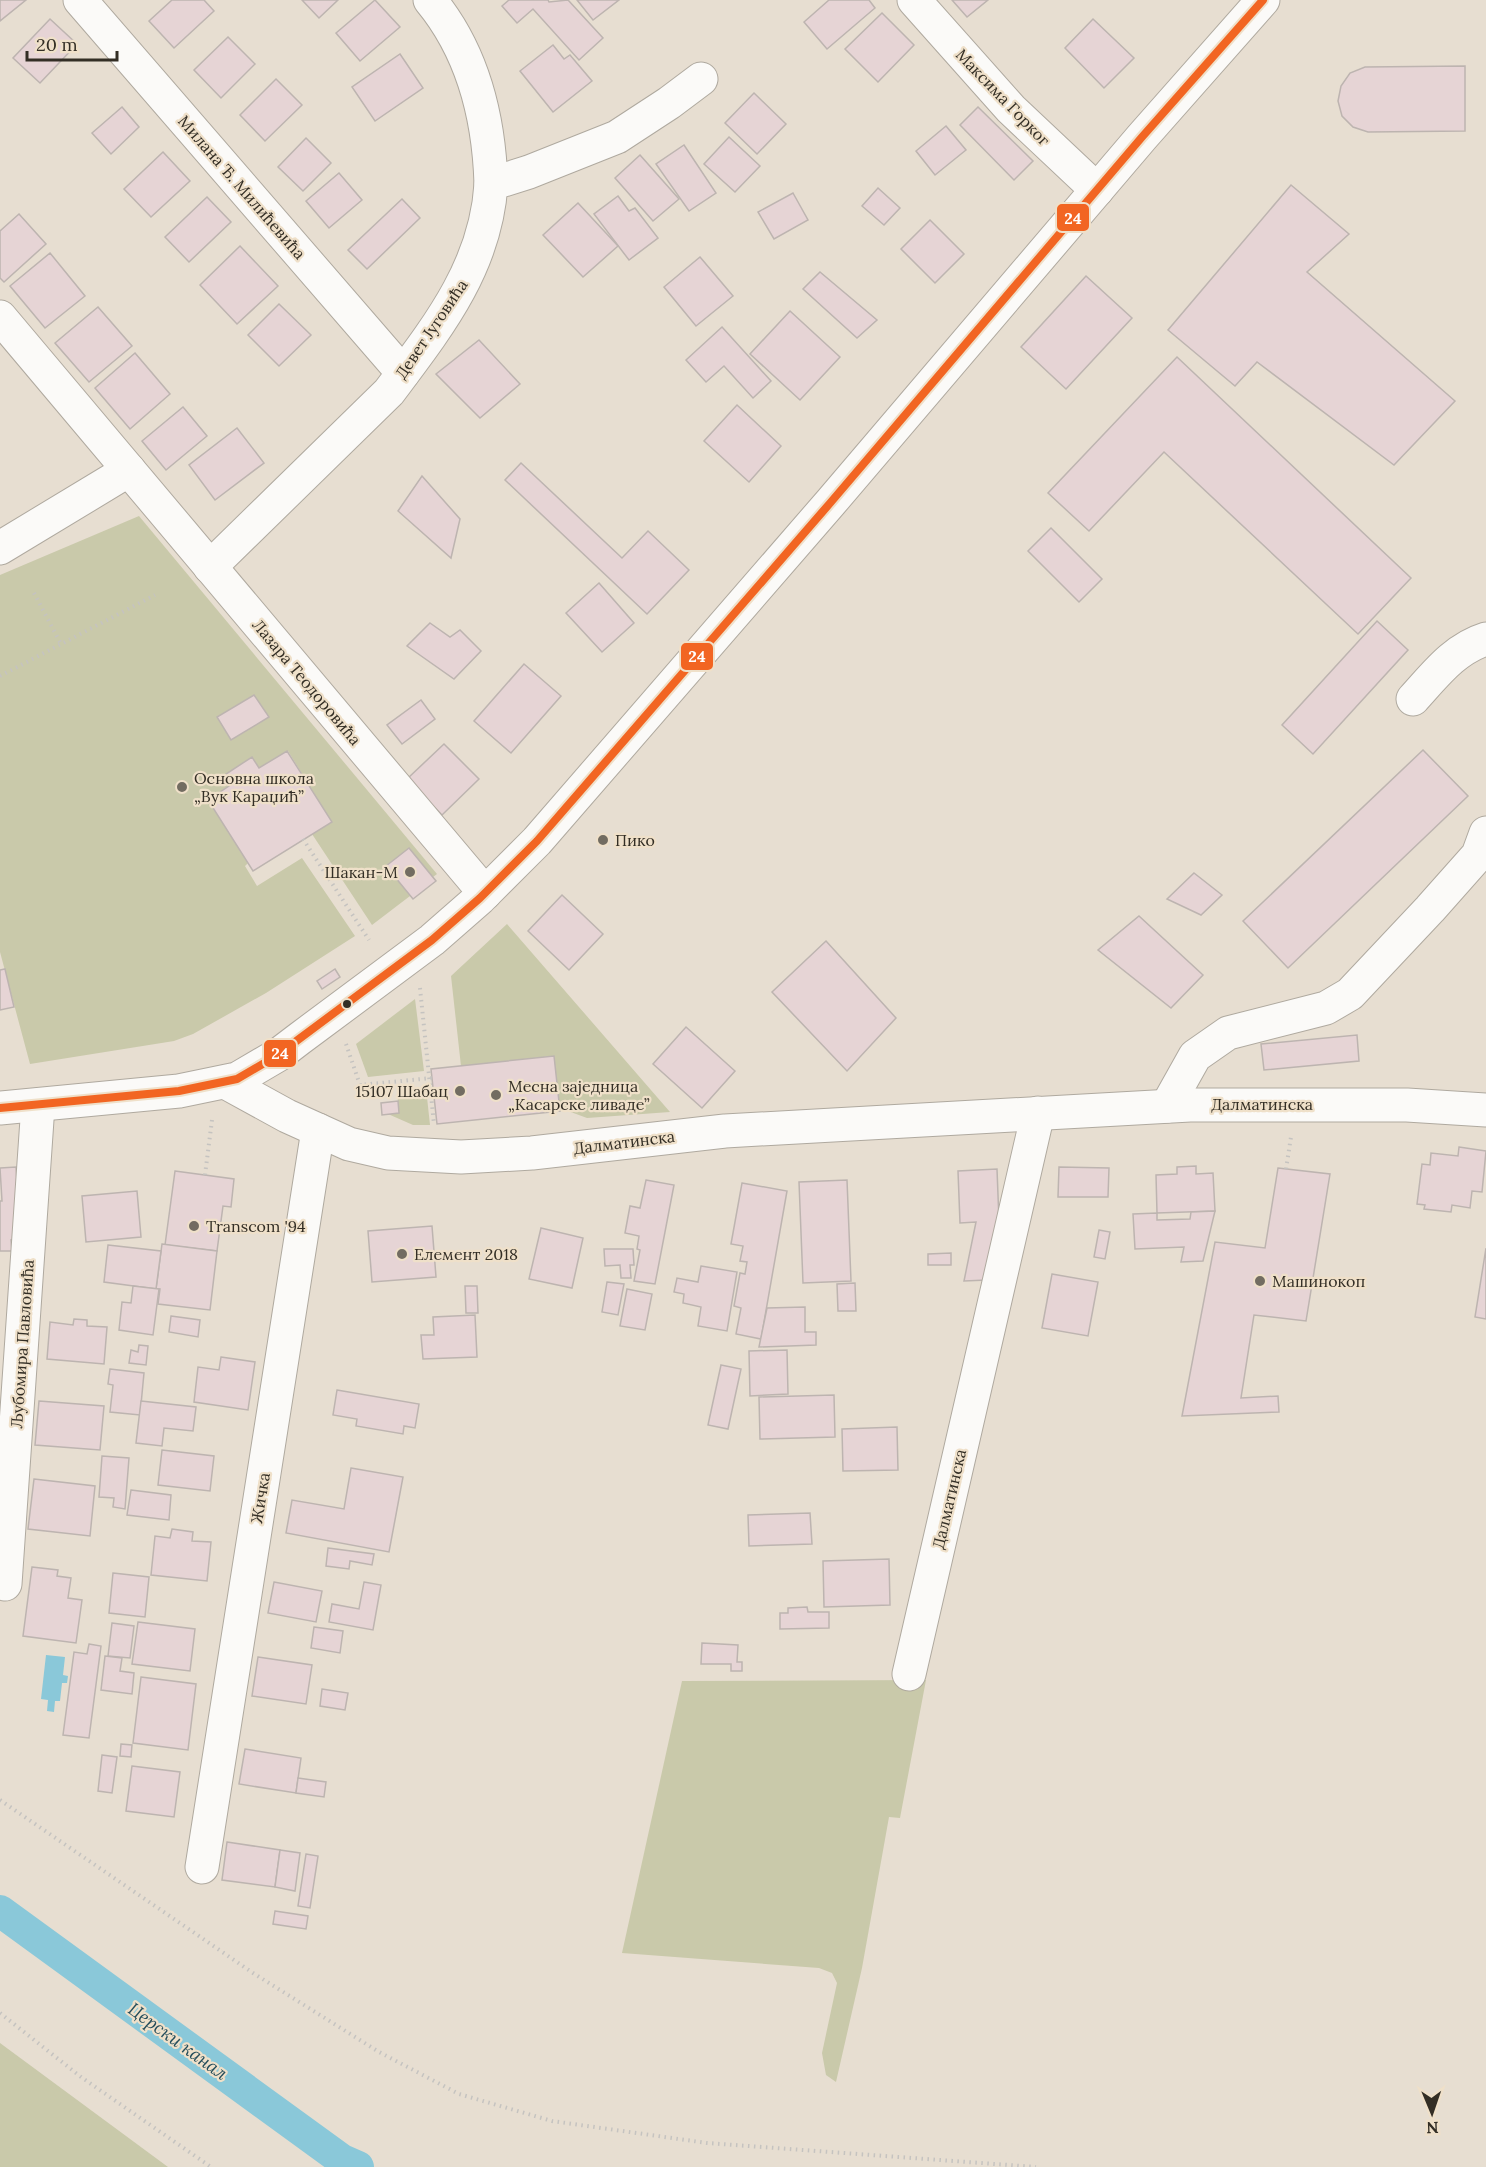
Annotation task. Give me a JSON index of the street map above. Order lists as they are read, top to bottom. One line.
{"streets":{"street":["Максима Горког","Милана Ђ. Милићевића","Девет Југовића","Лазара Теодоровића","Далматинска","Љубомира Павловића","Жичка"]},"crossings":[["Милана Ђ. Милићевића","Девет Југовића"],["Девет Југовића","Лазара Теодоровића"],["Далматинска","Жичка"]],"water":["Церски канал"],"places":["Основна школа „Вук Караџић”","Пико","Шакан-М","15107 Шабац","Месна заједница „Касарске ливаде”","Transcom '94","Елемент 2018","Машинокоп"],"lines":["transit line 24"],"scale_bar":"20 m","north":"bottom"}
